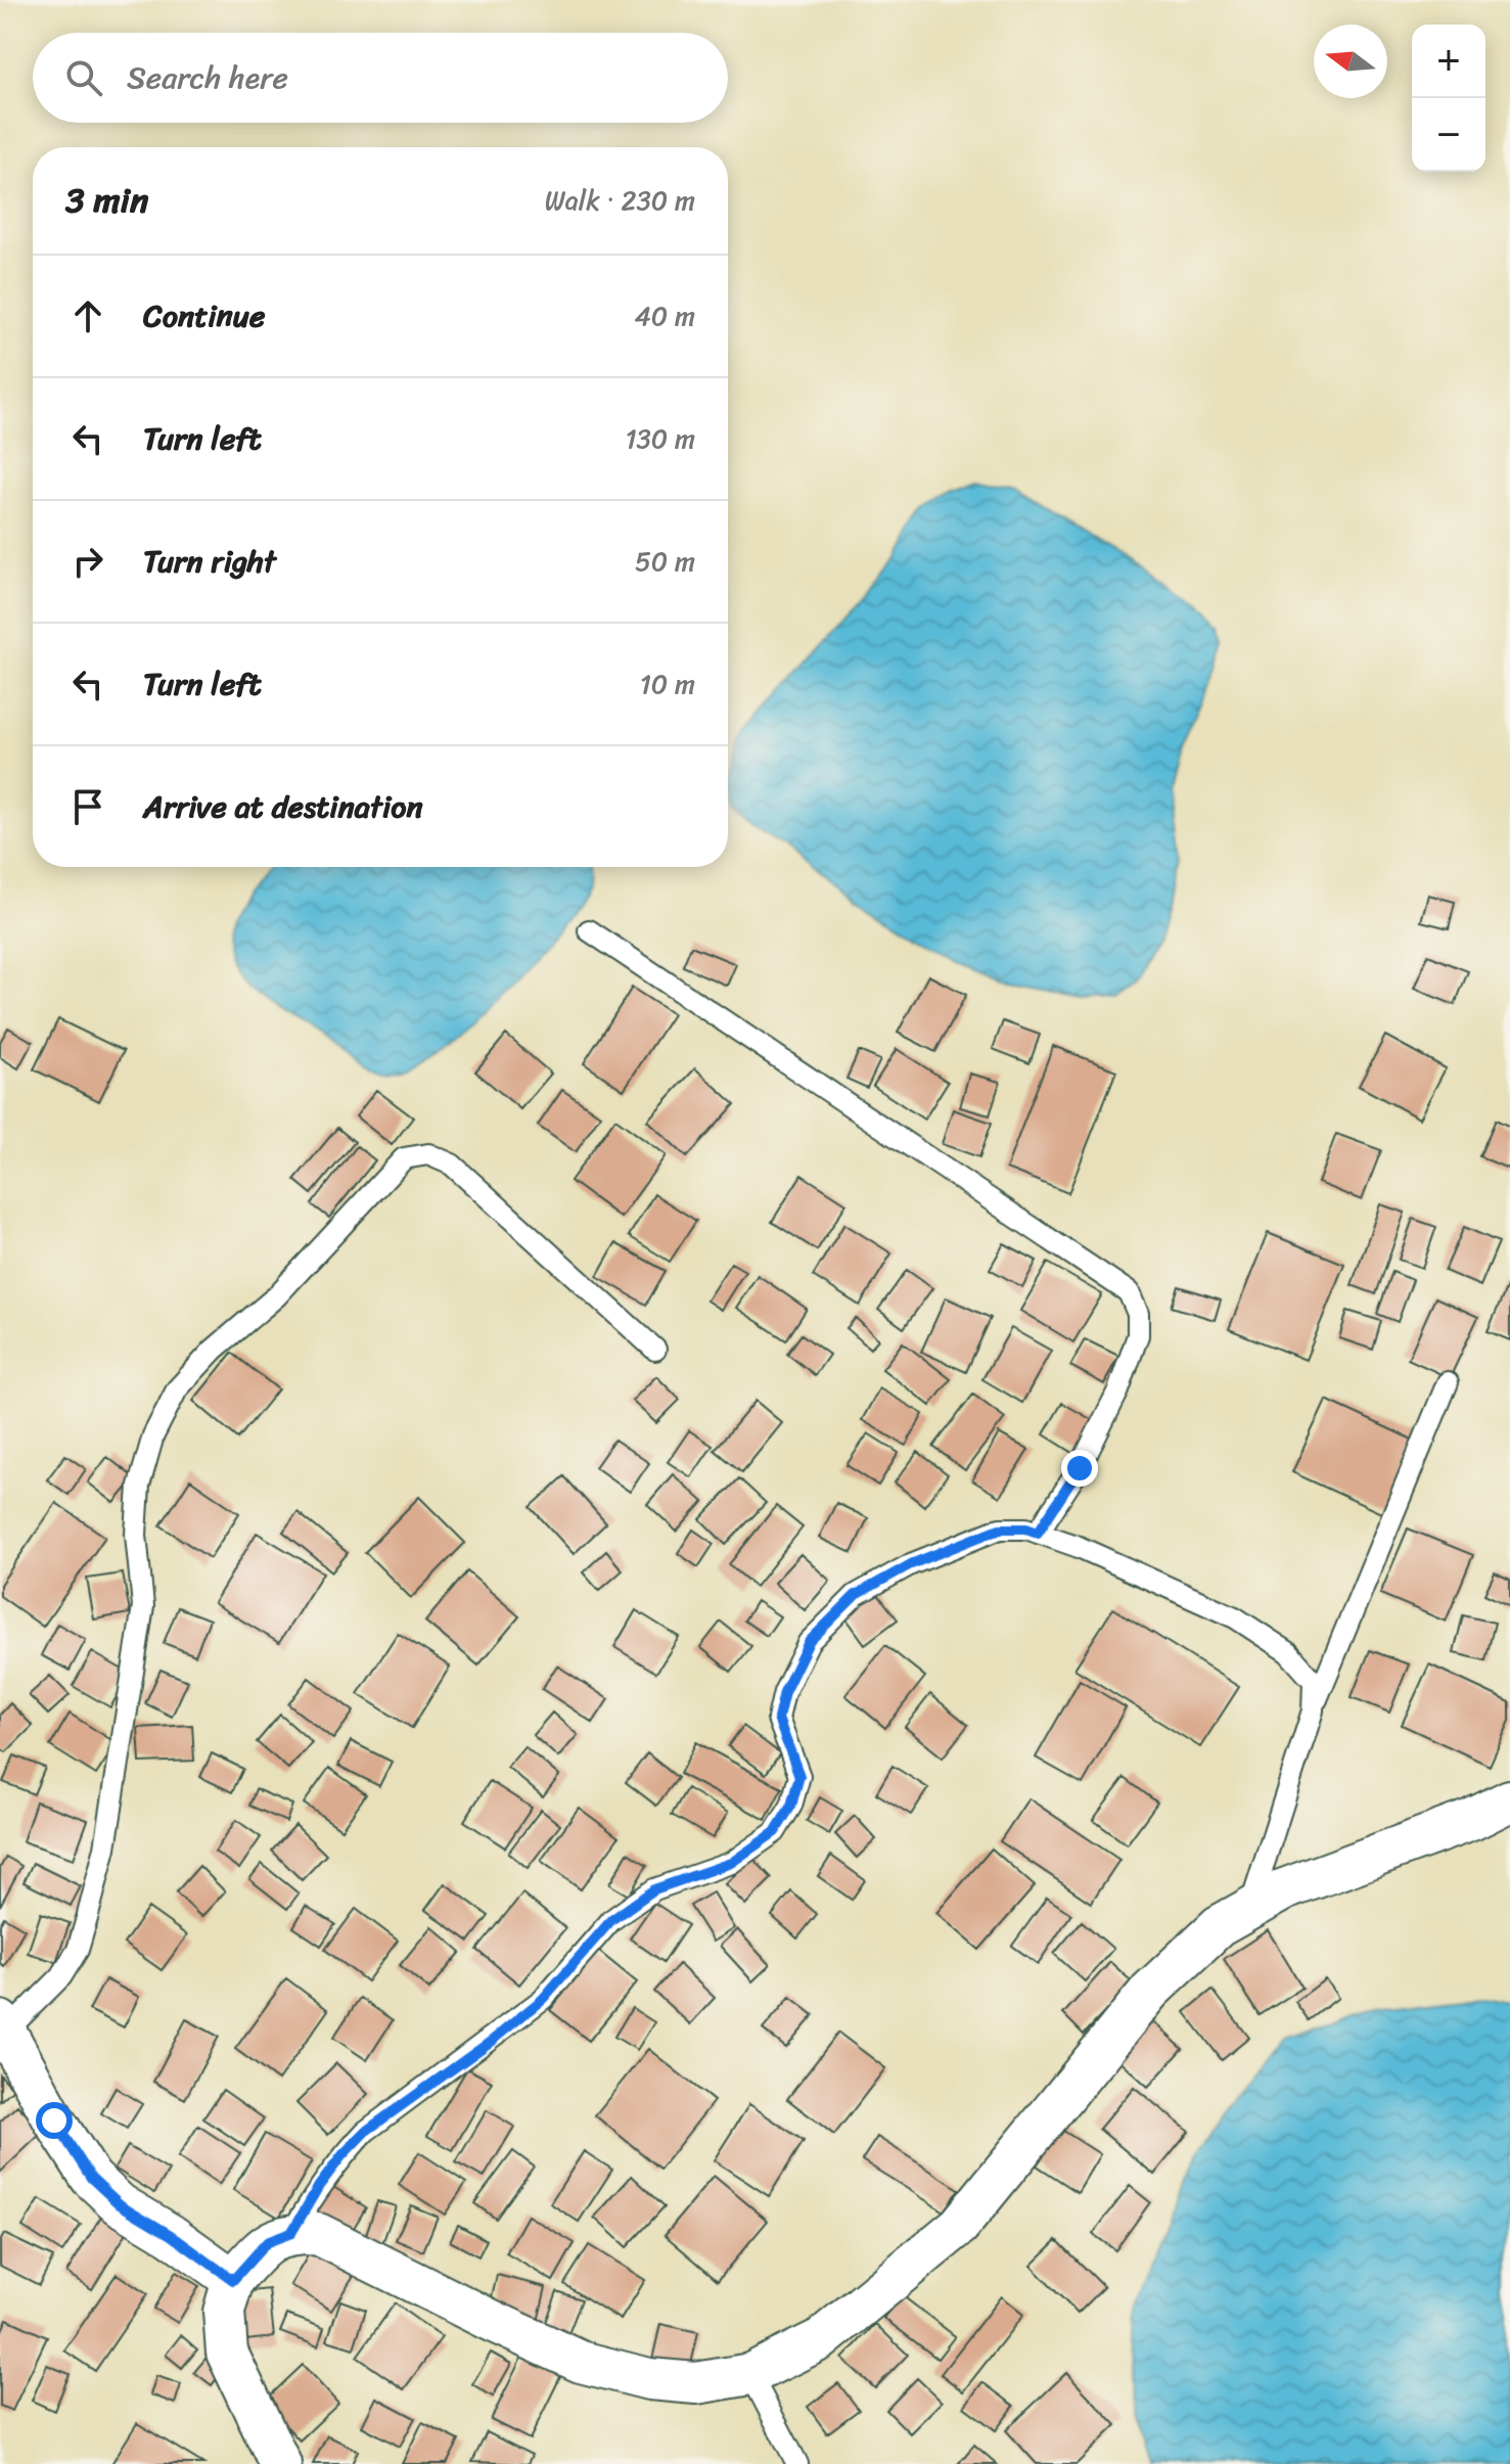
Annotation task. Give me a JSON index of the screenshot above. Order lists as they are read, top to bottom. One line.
{"north":"left","page":{"map_buttons":["+","−"],"search":"Search here","heading":["3 min","Walk · 230 m"],"list":[["Continue","40 m"],["Turn left","130 m"],["Turn right","50 m"],["Turn left","10 m"],"Arrive at destination"]}}
